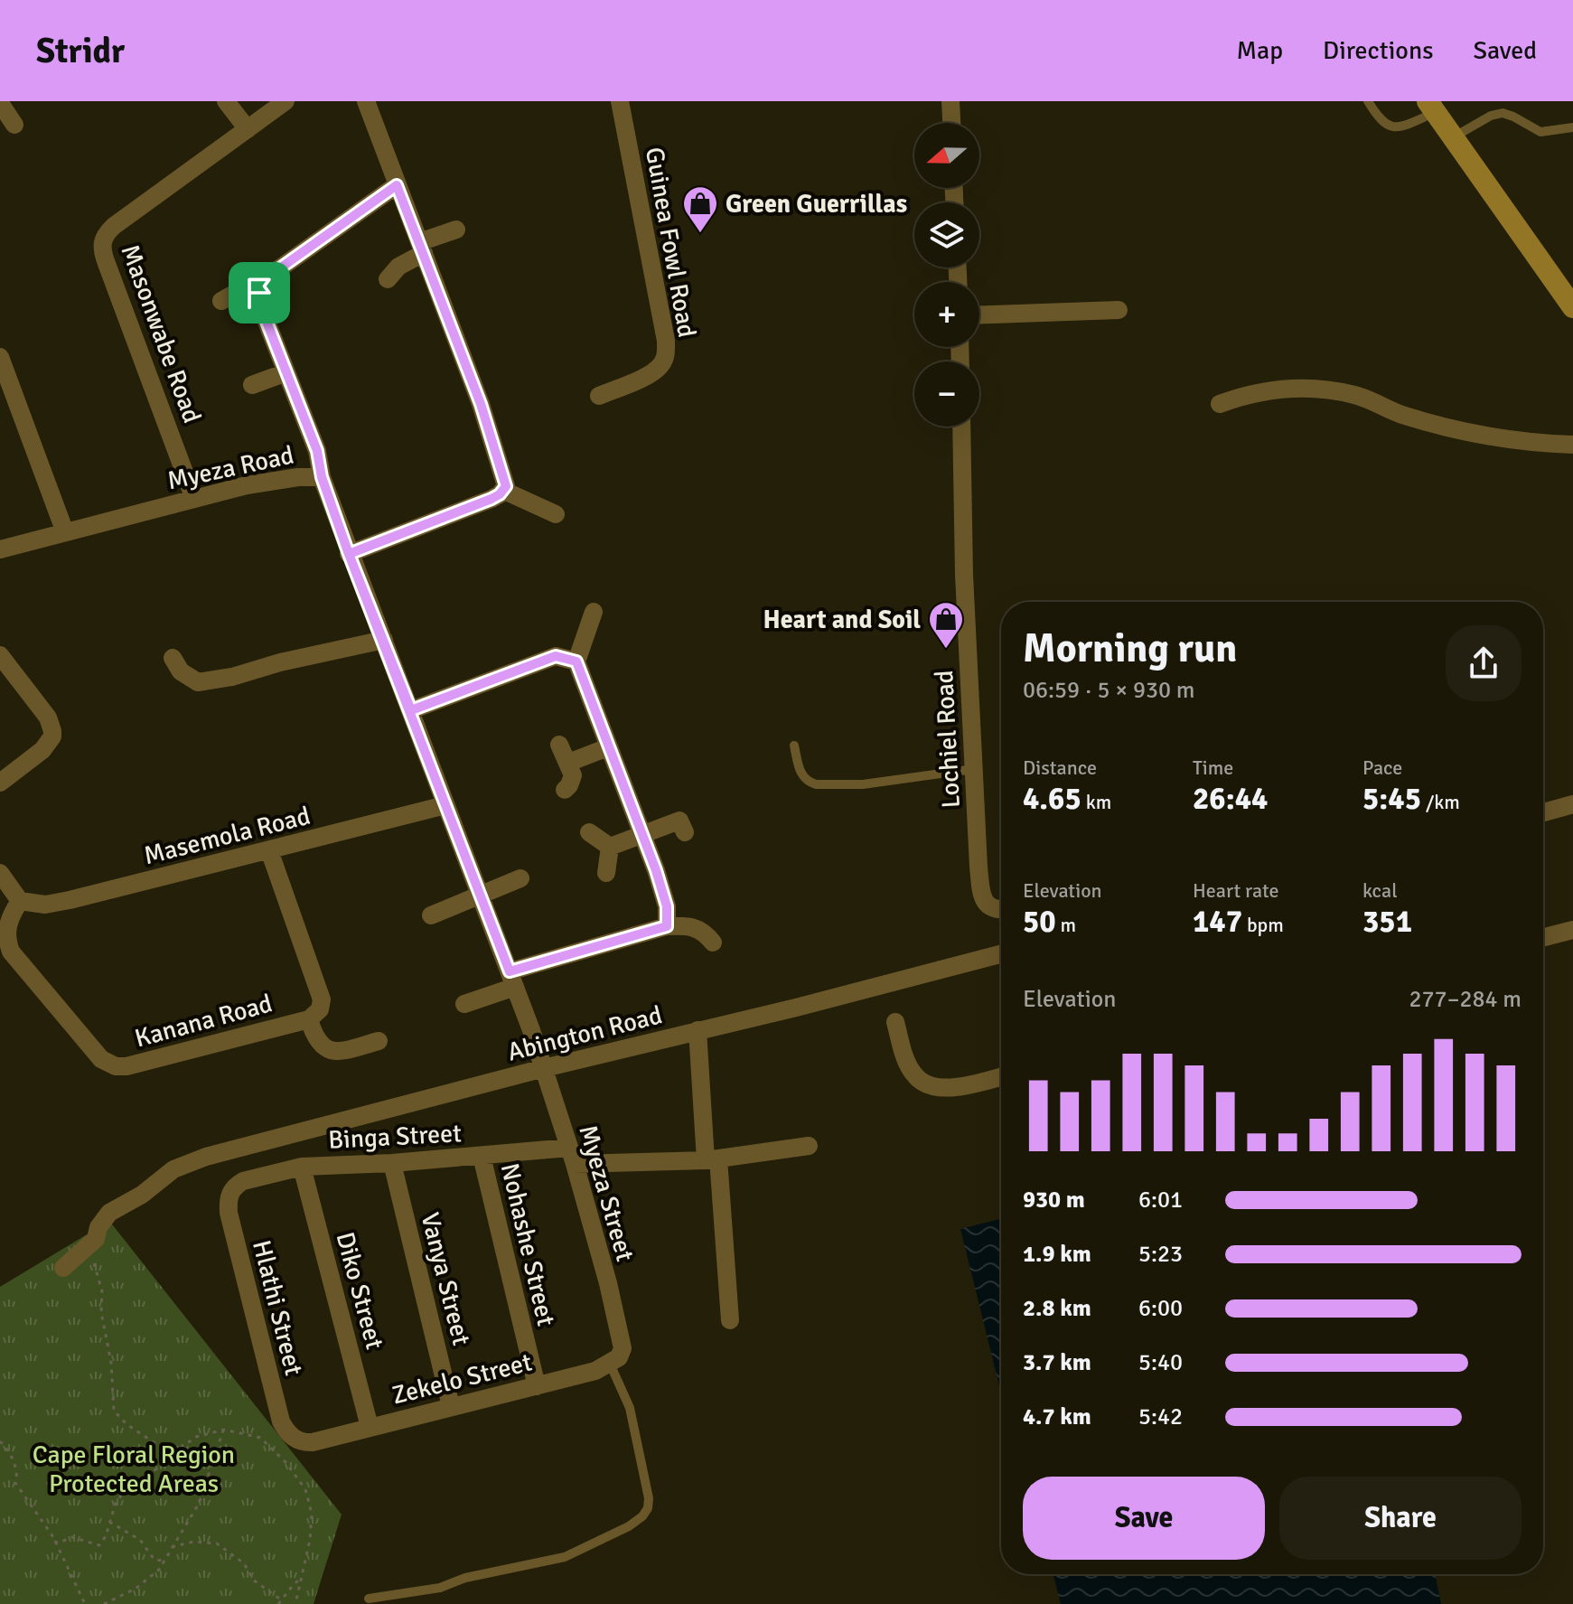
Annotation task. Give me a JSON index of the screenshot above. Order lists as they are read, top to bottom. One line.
{"streets":{"street":["Guinea Fowl Road","Masonwabe Road","Myeza Road","Lochiel Road","Masemola Road","Kanana Road","Abington Road","Binga Street","Myeza Street","Nohashe Street","Vanya Street","Diko Street","Hlathi Street","Zekelo Street"]},"crossings":[["Masonwabe Road","Myeza Road"],["Myeza Road","Masemola Road"],["Myeza Road","Abington Road"],["Myeza Road","Myeza Street"],["Masemola Road","Kanana Road"],["Abington Road","Myeza Street"],["Binga Street","Myeza Street"],["Binga Street","Nohashe Street"],["Binga Street","Vanya Street"],["Binga Street","Diko Street"],["Binga Street","Hlathi Street"],["Myeza Street","Zekelo Street"],["Nohashe Street","Zekelo Street"],["Vanya Street","Zekelo Street"],["Diko Street","Zekelo Street"],["Hlathi Street","Zekelo Street"]],"parks":["Cape Floral Region Protected Areas"],"places":{"shop":["Green Guerrillas","Heart and Soil"]},"north":"left","page":{"header":"Stridr","nav":["Map","Directions","Saved"],"map_buttons":["+","−"],"heading":["Morning run","06:59 · 5 × 930 m"],"stats":[["Distance","4.65 km"],["Time","26:44"],["Pace","5:45 /km"],["Elevation","50 m"],["Heart rate","147 bpm"],["kcal","351"]],"chart":["Elevation","277–284 m"],"list":[{"name":"930 m","note":"6:01"},{"name":"1.9 km","note":"5:23"},{"name":"2.8 km","note":"6:00"},{"name":"3.7 km","note":"5:40"},{"name":"4.7 km","note":"5:42"}],"buttons":["Save","Share"]}}
